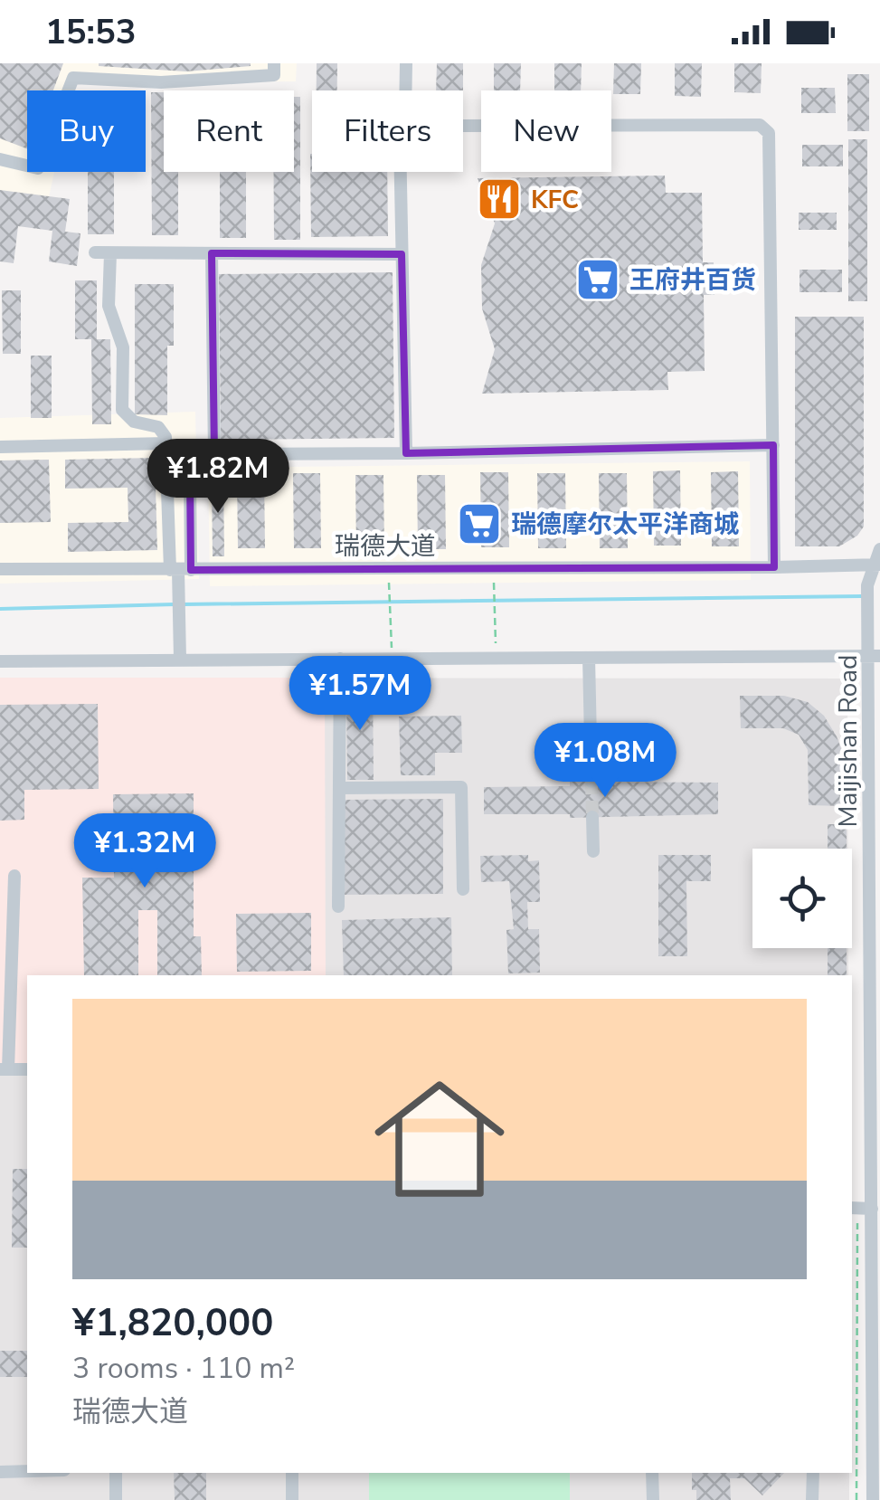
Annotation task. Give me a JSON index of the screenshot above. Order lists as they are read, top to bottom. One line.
{"streets":{"street":["瑞德大道","Maijishan Road"]},"crossings":[["瑞德大道","Maijishan Road"]],"places":{"restaurant":["KFC"],"supermarket":["王府井百货","瑞德摩尔太平洋商城"]},"page":{"status":"15:53","chip":["Buy","Rent","Filters","New"],"price":["¥1.82M","¥1.57M","¥1.08M","¥1.32M"],"list":[{"name":"¥1,820,000","note":"3 rooms · 110 m² · 瑞德大道"}]}}
